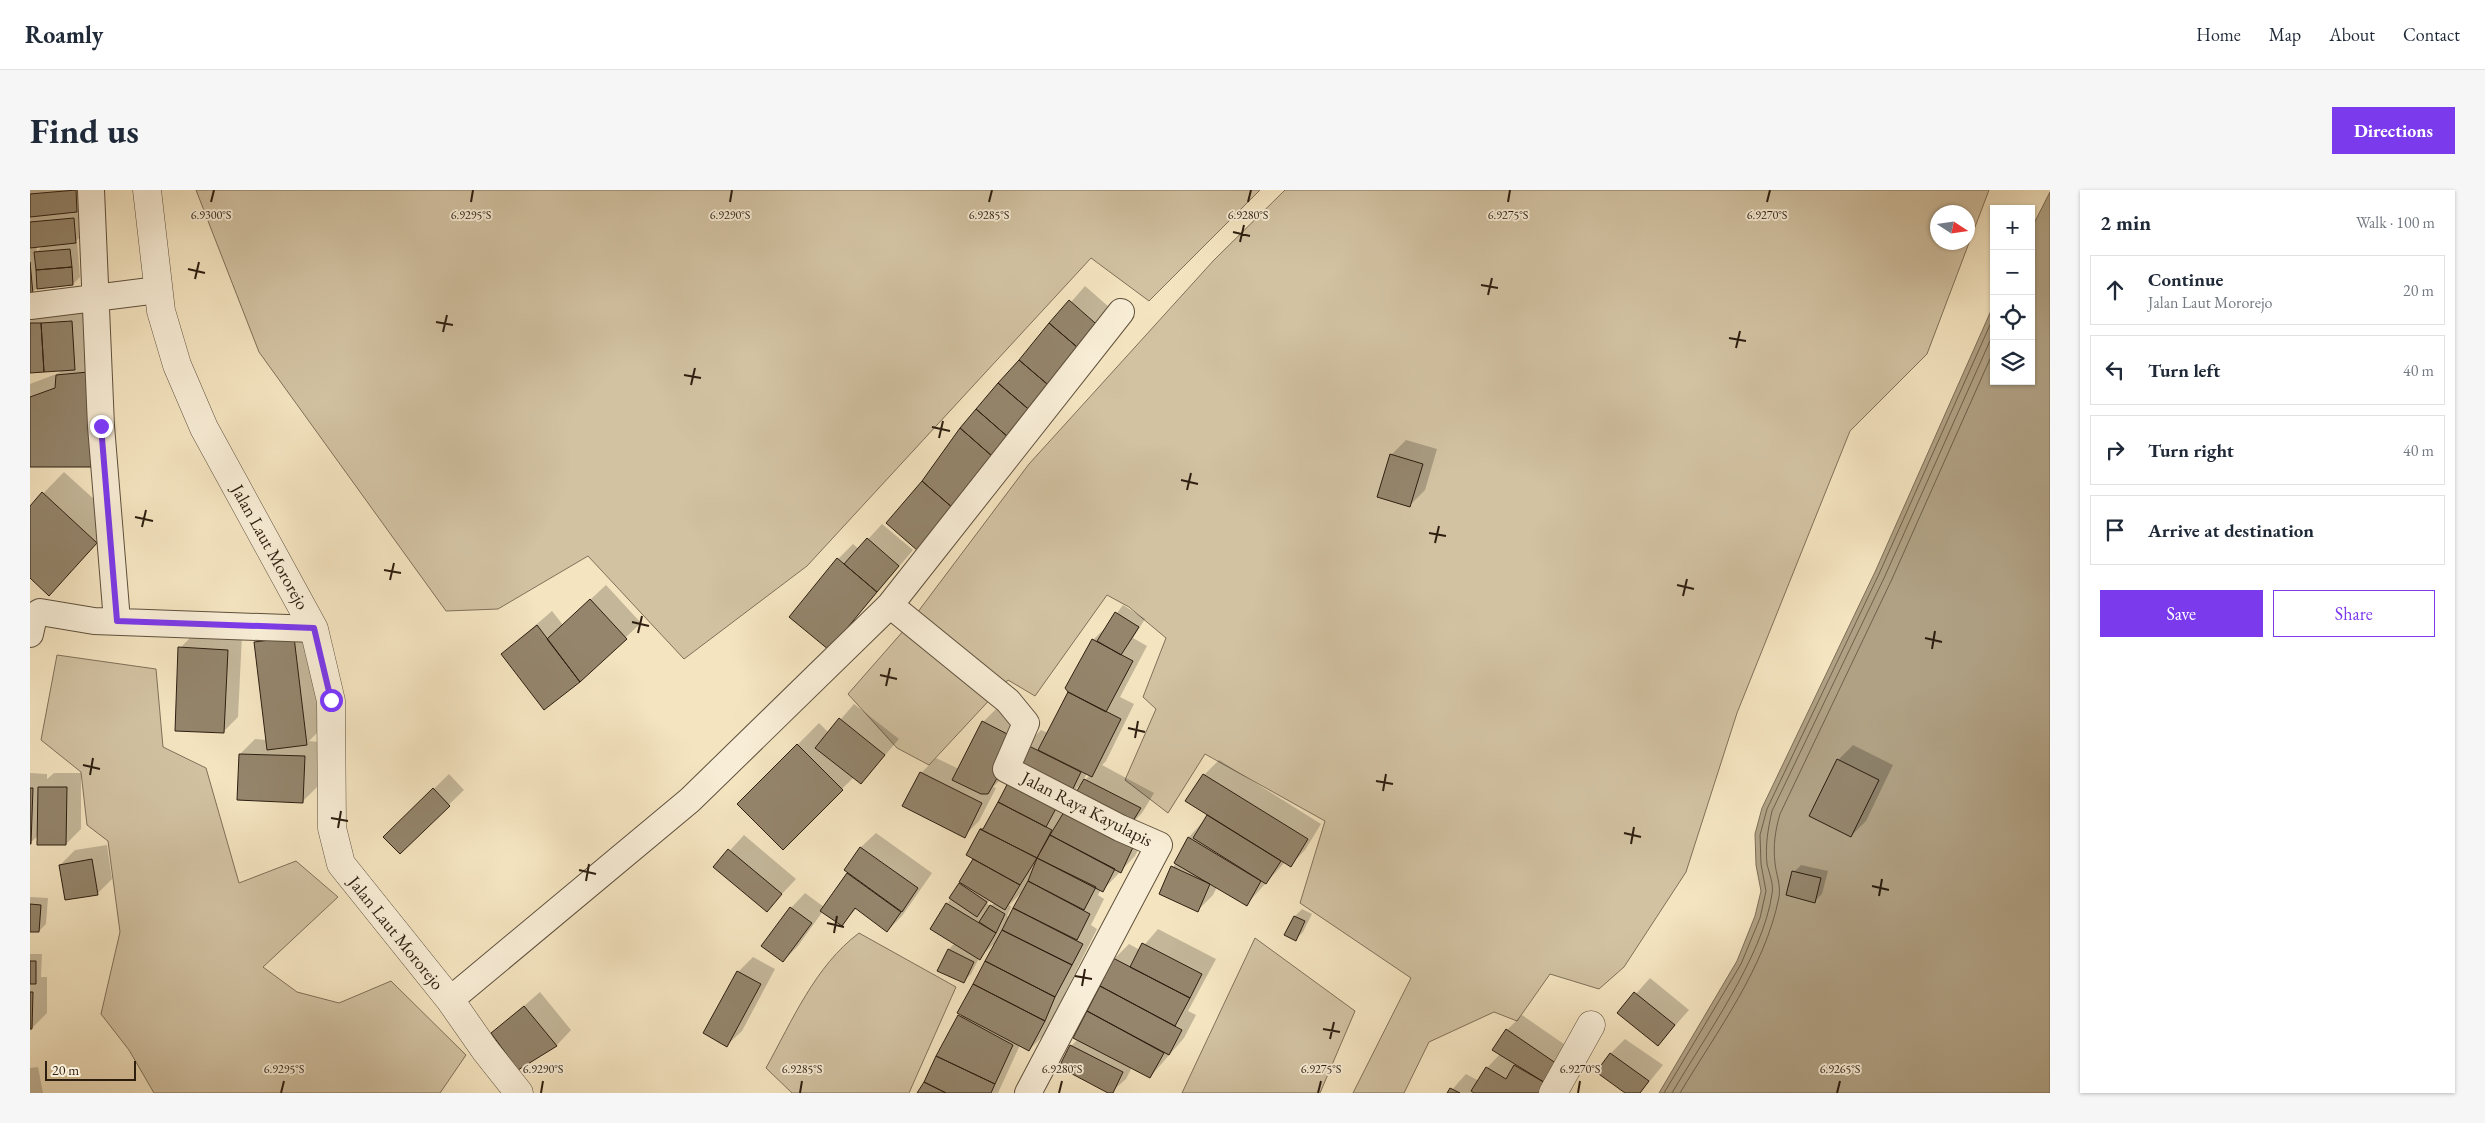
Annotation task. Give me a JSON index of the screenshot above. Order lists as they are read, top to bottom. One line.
{"streets":{"street":["Jalan Laut Mororejo","Jalan Raya Kayulapis"]},"scale_bar":"20 m","north":"right","page":{"header":"Roamly","nav":["Home","Map","About","Contact"],"buttons":["Directions",["Save","Share"]],"title":"Find us","heading":["2 min","Walk · 100 m"],"map_buttons":["+","−"],"list":[["Continue","Jalan Laut Mororejo","20 m"],["Turn left","40 m"],["Turn right","40 m"],"Arrive at destination"],"scale":"20 m"},"coordinates":["6.9300°S","6.9295°S","6.9290°S","6.9285°S","6.9280°S","6.9275°S","6.9270°S","6.9265°S"]}
